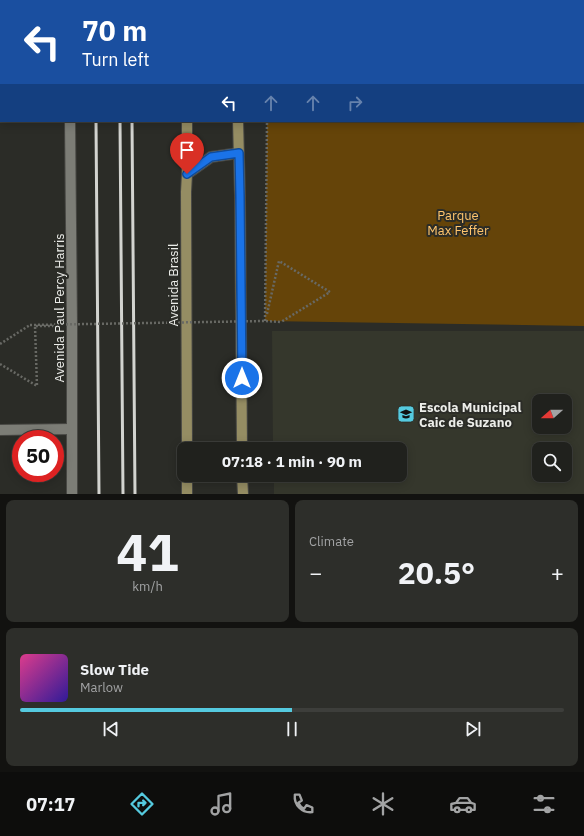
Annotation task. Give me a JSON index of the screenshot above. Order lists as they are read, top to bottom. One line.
{"streets":{"main road":["Avenida Brasil"],"street":["Avenida Paul Percy Harris"]},"parks":["Parque Max Feffer"],"places":{"school or university":["Escola Municipal Caic de Suzano"]},"north":"left","page":{"turn":["70 m","Turn left"],"limit":"50","trip":"07:18 · 1 min · 90 m","tile":[["41","km/h"],"Climate"],"heat":["−","20.5°","+"],"song":["Slow Tide","Marlow"],"tabs":"07:17"}}
